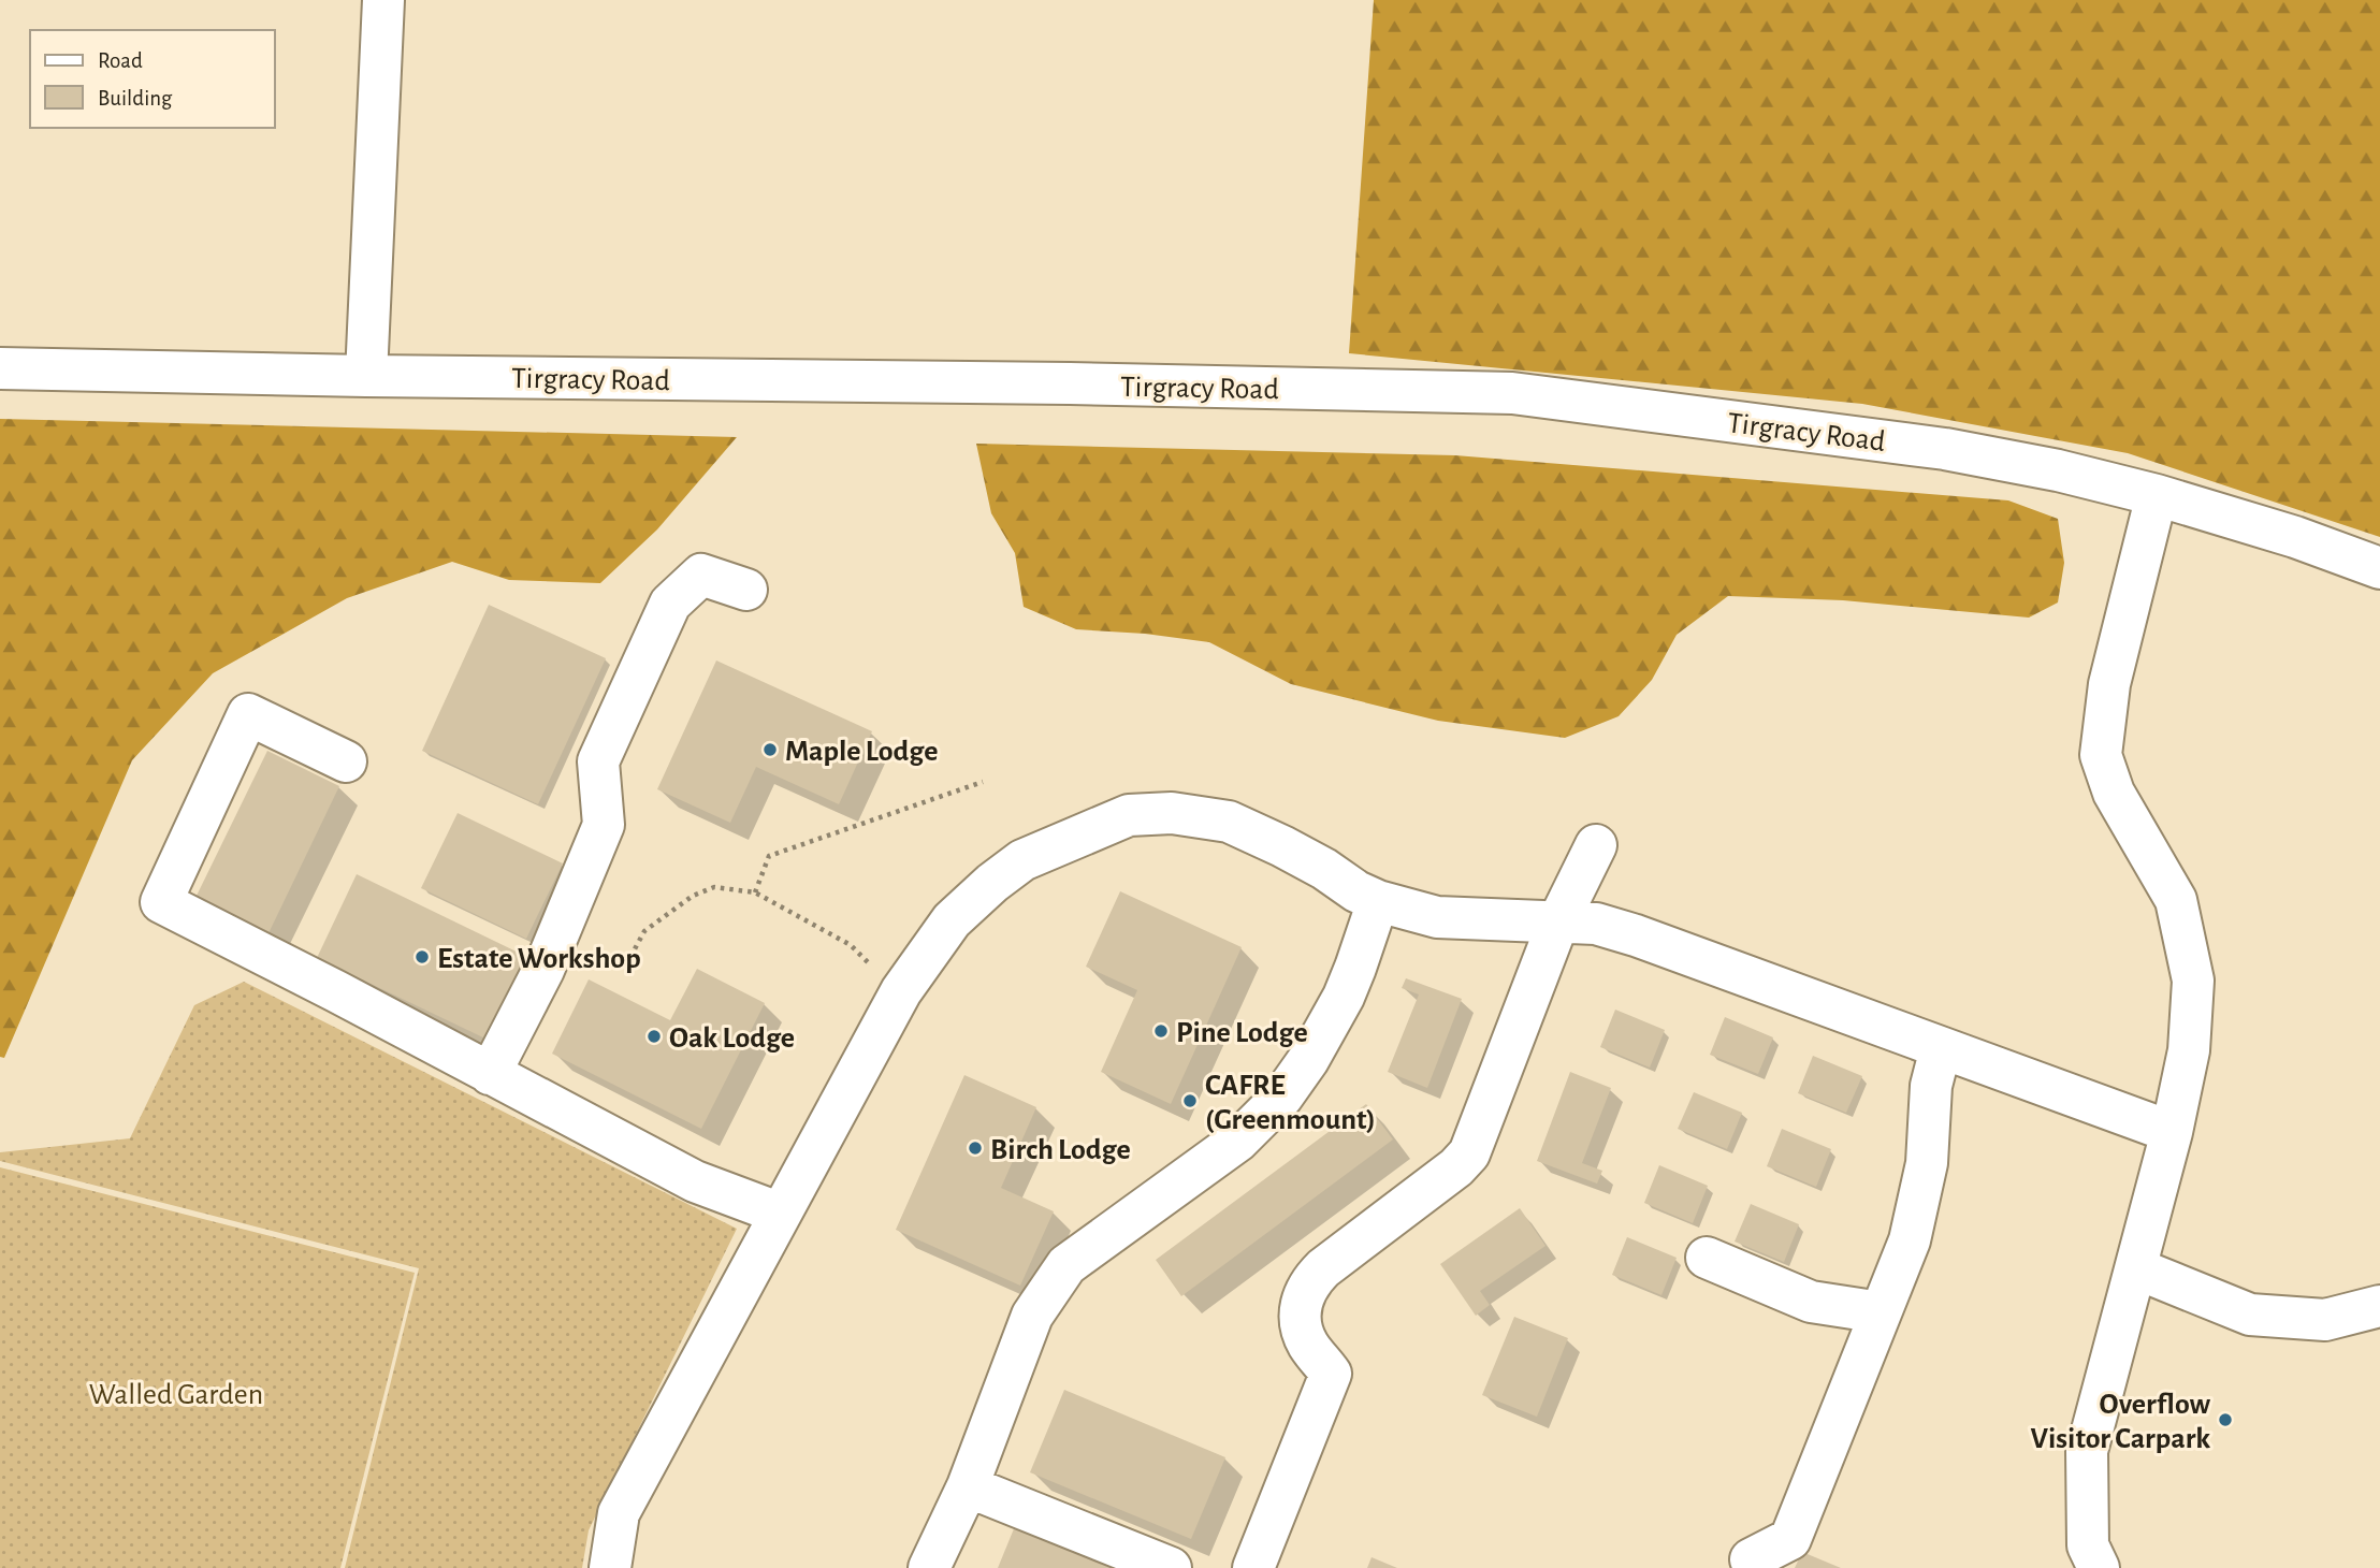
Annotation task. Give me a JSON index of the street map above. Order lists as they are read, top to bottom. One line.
{"streets":{"street":["Tirgracy Road"]},"parks":["Walled Garden"],"places":["Maple Lodge","Estate Workshop","Pine Lodge","Oak Lodge","CAFRE (Greenmount)","Birch Lodge","Overflow Visitor Carpark"],"legend":["Road","Building"]}
